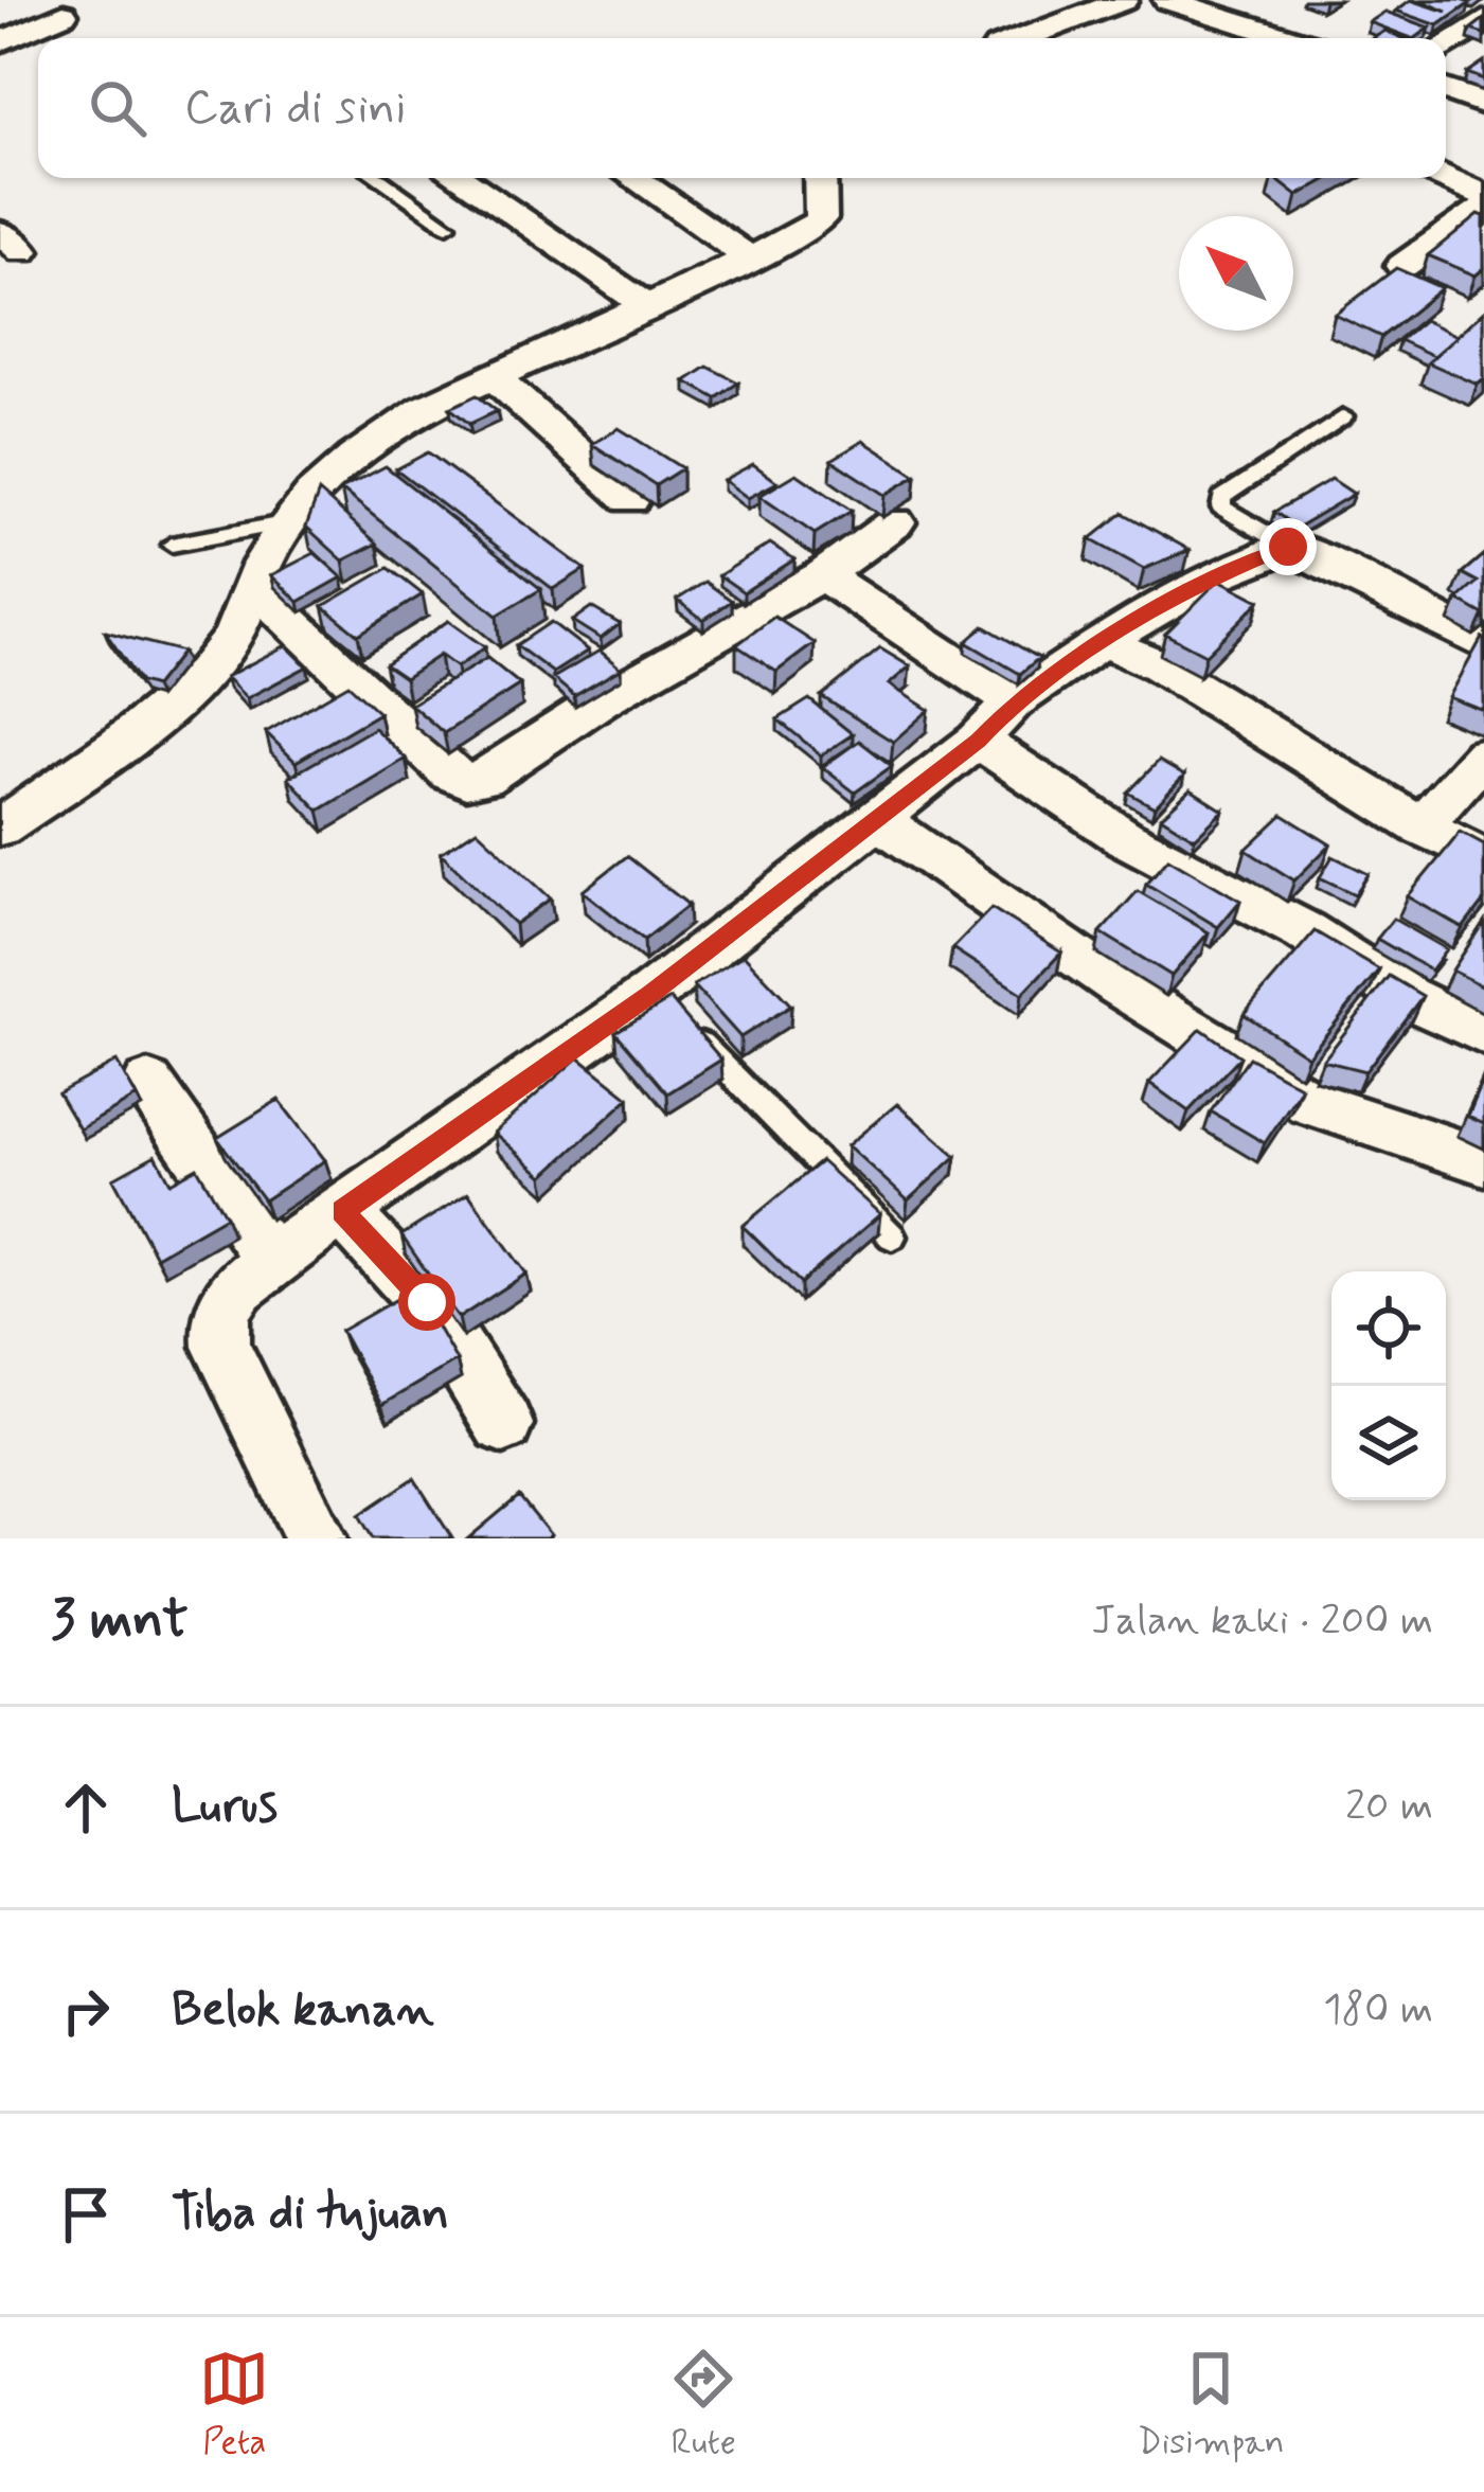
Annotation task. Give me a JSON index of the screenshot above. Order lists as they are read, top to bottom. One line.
{"north":"top left","page":{"search":"Cari di sini","heading":["3 mnt","Jalan kaki · 200 m"],"list":[["Lurus","20 m"],["Belok kanan","180 m"],"Tiba di tujuan"],"nav":["Peta","Rute","Disimpan"]}}
